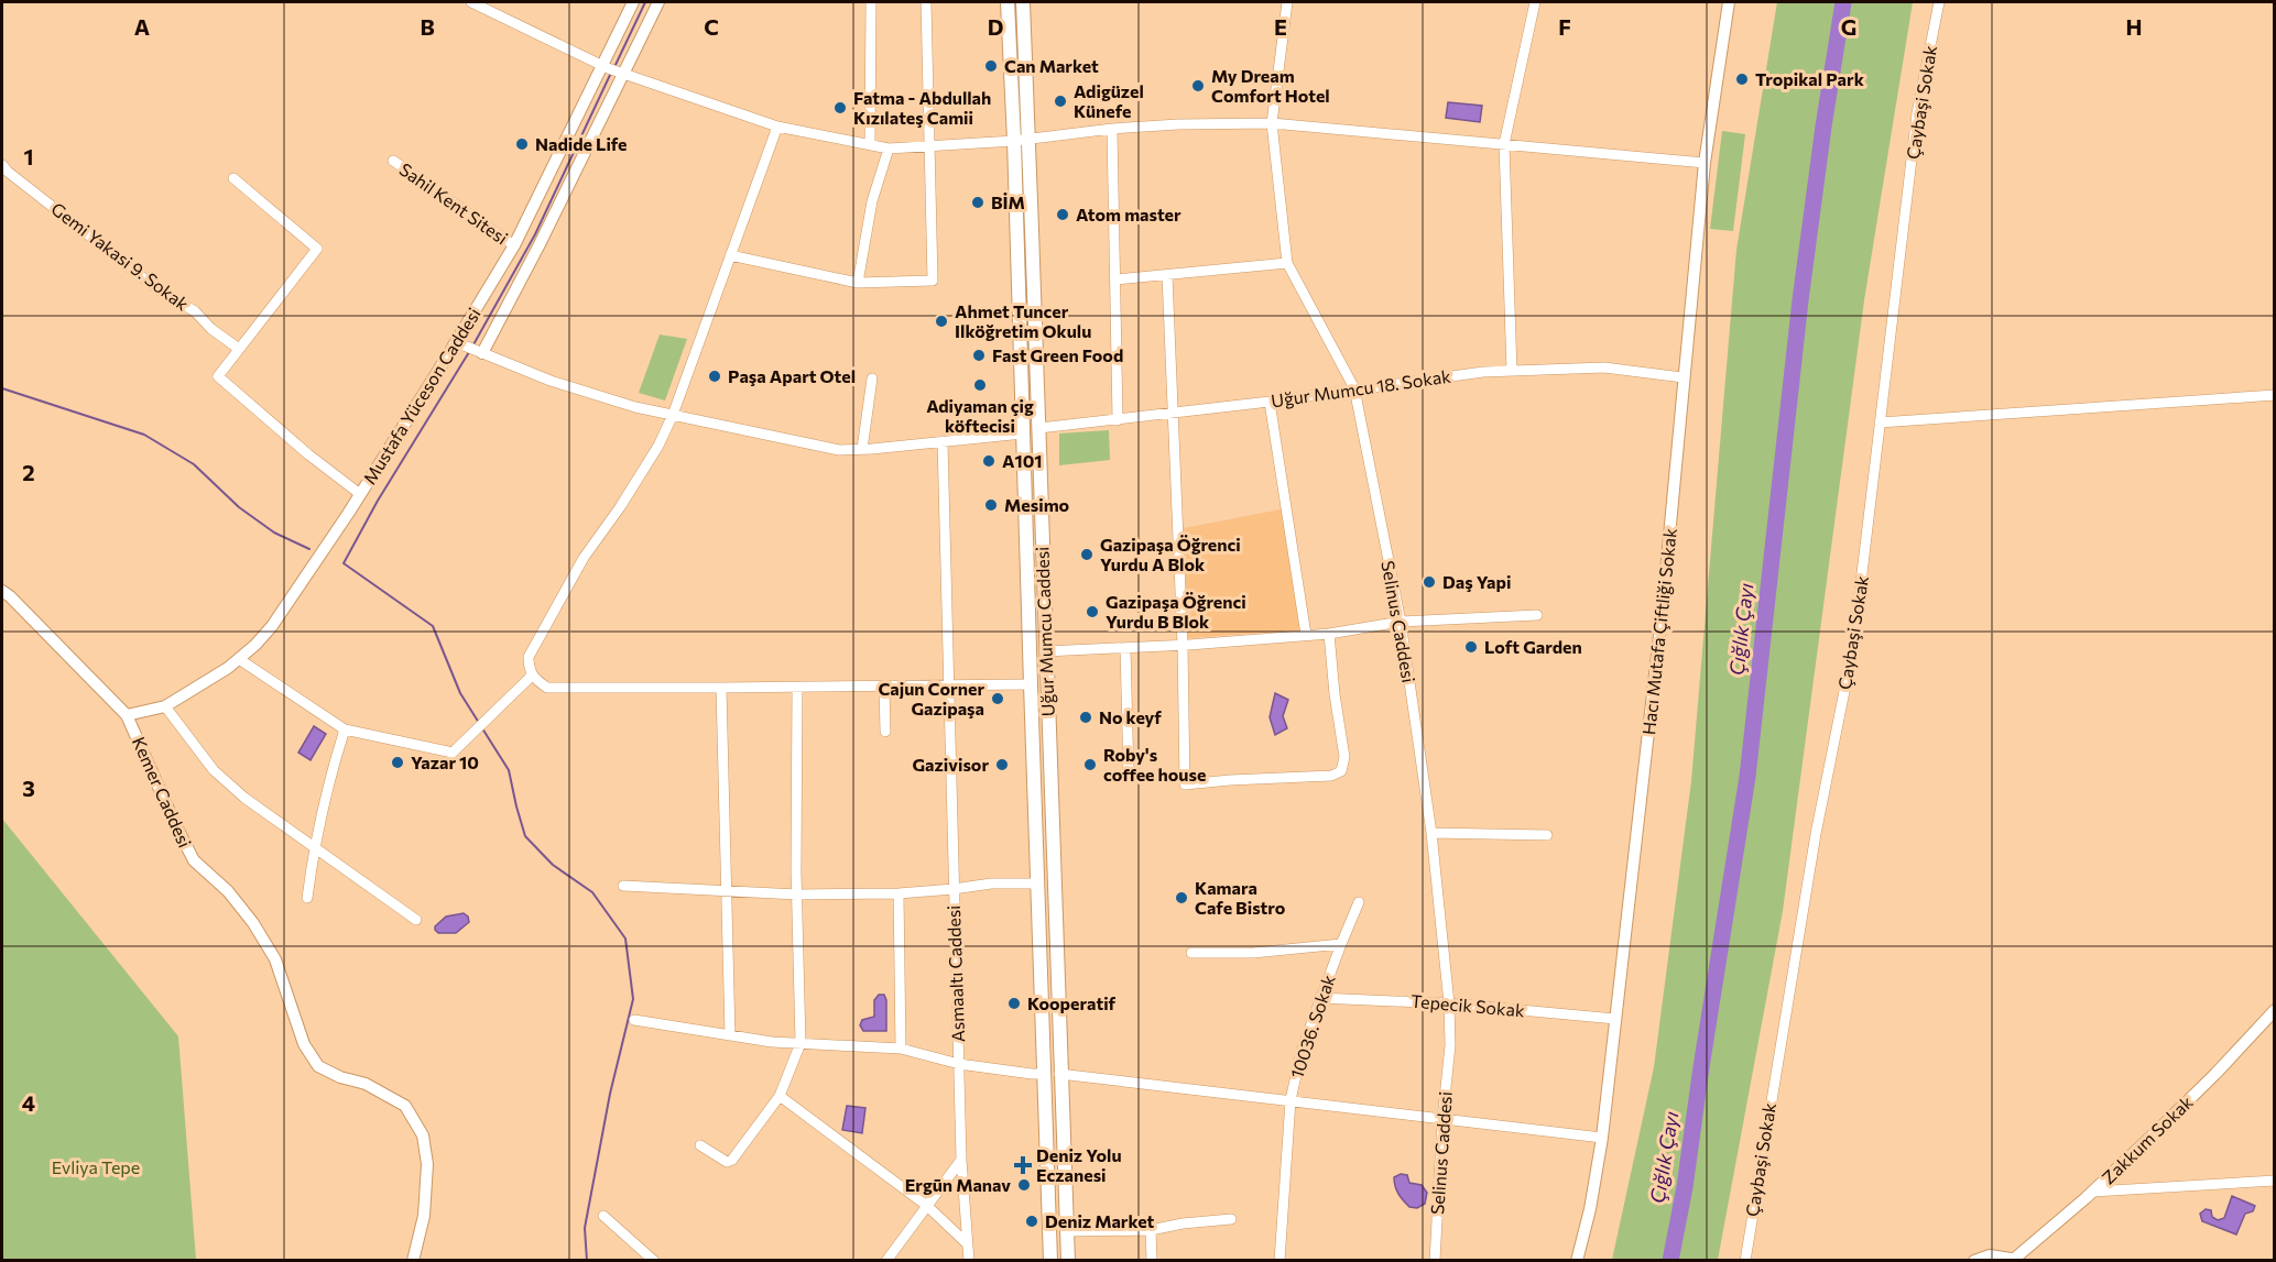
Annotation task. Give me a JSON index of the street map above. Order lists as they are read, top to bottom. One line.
{"streets":{"main road":["Uğur Mumcu Caddesi"],"street":["Çaybaşi Sokak","Sahil Kent Sitesi","Gemi Yakasi 9. Sokak","Uğur Mumcu 18. Sokak","Mustafa Yüceson Caddesi","Selinus Caddesi","Hacı Mutafa Çiftliği Sokak","Kemer Caddesi","Asmaaltı Caddesi","Tepecik Sokak","10036. Sokak","Zakkum Sokak"]},"crossings":[["Sahil Kent Sitesi","Mustafa Yüceson Caddesi"],["Uğur Mumcu 18. Sokak","Selinus Caddesi"],["Uğur Mumcu 18. Sokak","Uğur Mumcu Caddesi"],["Uğur Mumcu 18. Sokak","Hacı Mutafa Çiftliği Sokak"],["Mustafa Yüceson Caddesi","Kemer Caddesi"],["Selinus Caddesi","Tepecik Sokak"],["Hacı Mutafa Çiftliği Sokak","Tepecik Sokak"],["Tepecik Sokak","10036. Sokak"]],"water":["Çığlık Çayı"],"parks":["Evliya Tepe"],"places":{"other":["Can Market","Tropikal Park","My Dream Comfort Hotel","Adigüzel Künefe","Fatma - Abdullah Kızılateş Camii","Nadide Life","BİM","Atom master","Ahmet Tuncer Ilköğretim Okulu","Fast Green Food","Paşa Apart Otel","Adiyaman çig köftecisi","A101","Mesimo","Gazipaşa Öğrenci Yurdu A Blok","Daş Yapi","Gazipaşa Öğrenci Yurdu B Blok","Loft Garden","Cajun Corner Gazipaşa","No keyf","Yazar 10","Gazivisor","Roby's coffee house","Kamara Cafe Bistro","Kooperatif","Ergūn Manav","Deniz Market"],"health":["Deniz Yolu Eczanesi"]},"grid":{"columns":["A","B","C","D","E","F","G","H"],"rows":["1","2","3","4"]}}
